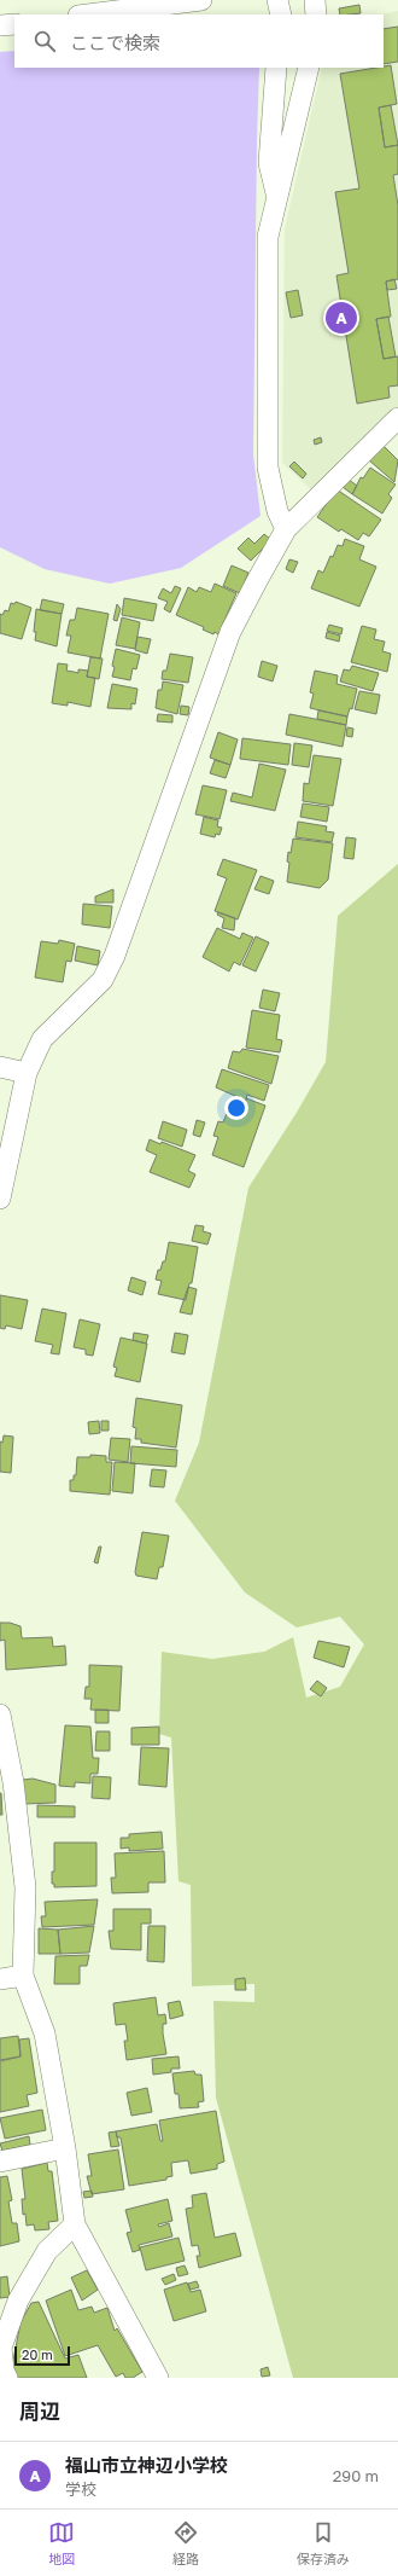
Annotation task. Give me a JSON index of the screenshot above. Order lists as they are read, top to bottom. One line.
{"scale_bar":"20 m","page":{"search":"ここで検索","pins":"A","scale":"20 m","heading":"周辺","list":[{"mark":"A","name":"福山市立神辺小学校","note":"学校","value":"290 m"}],"nav":["地図","経路","保存済み"]}}
